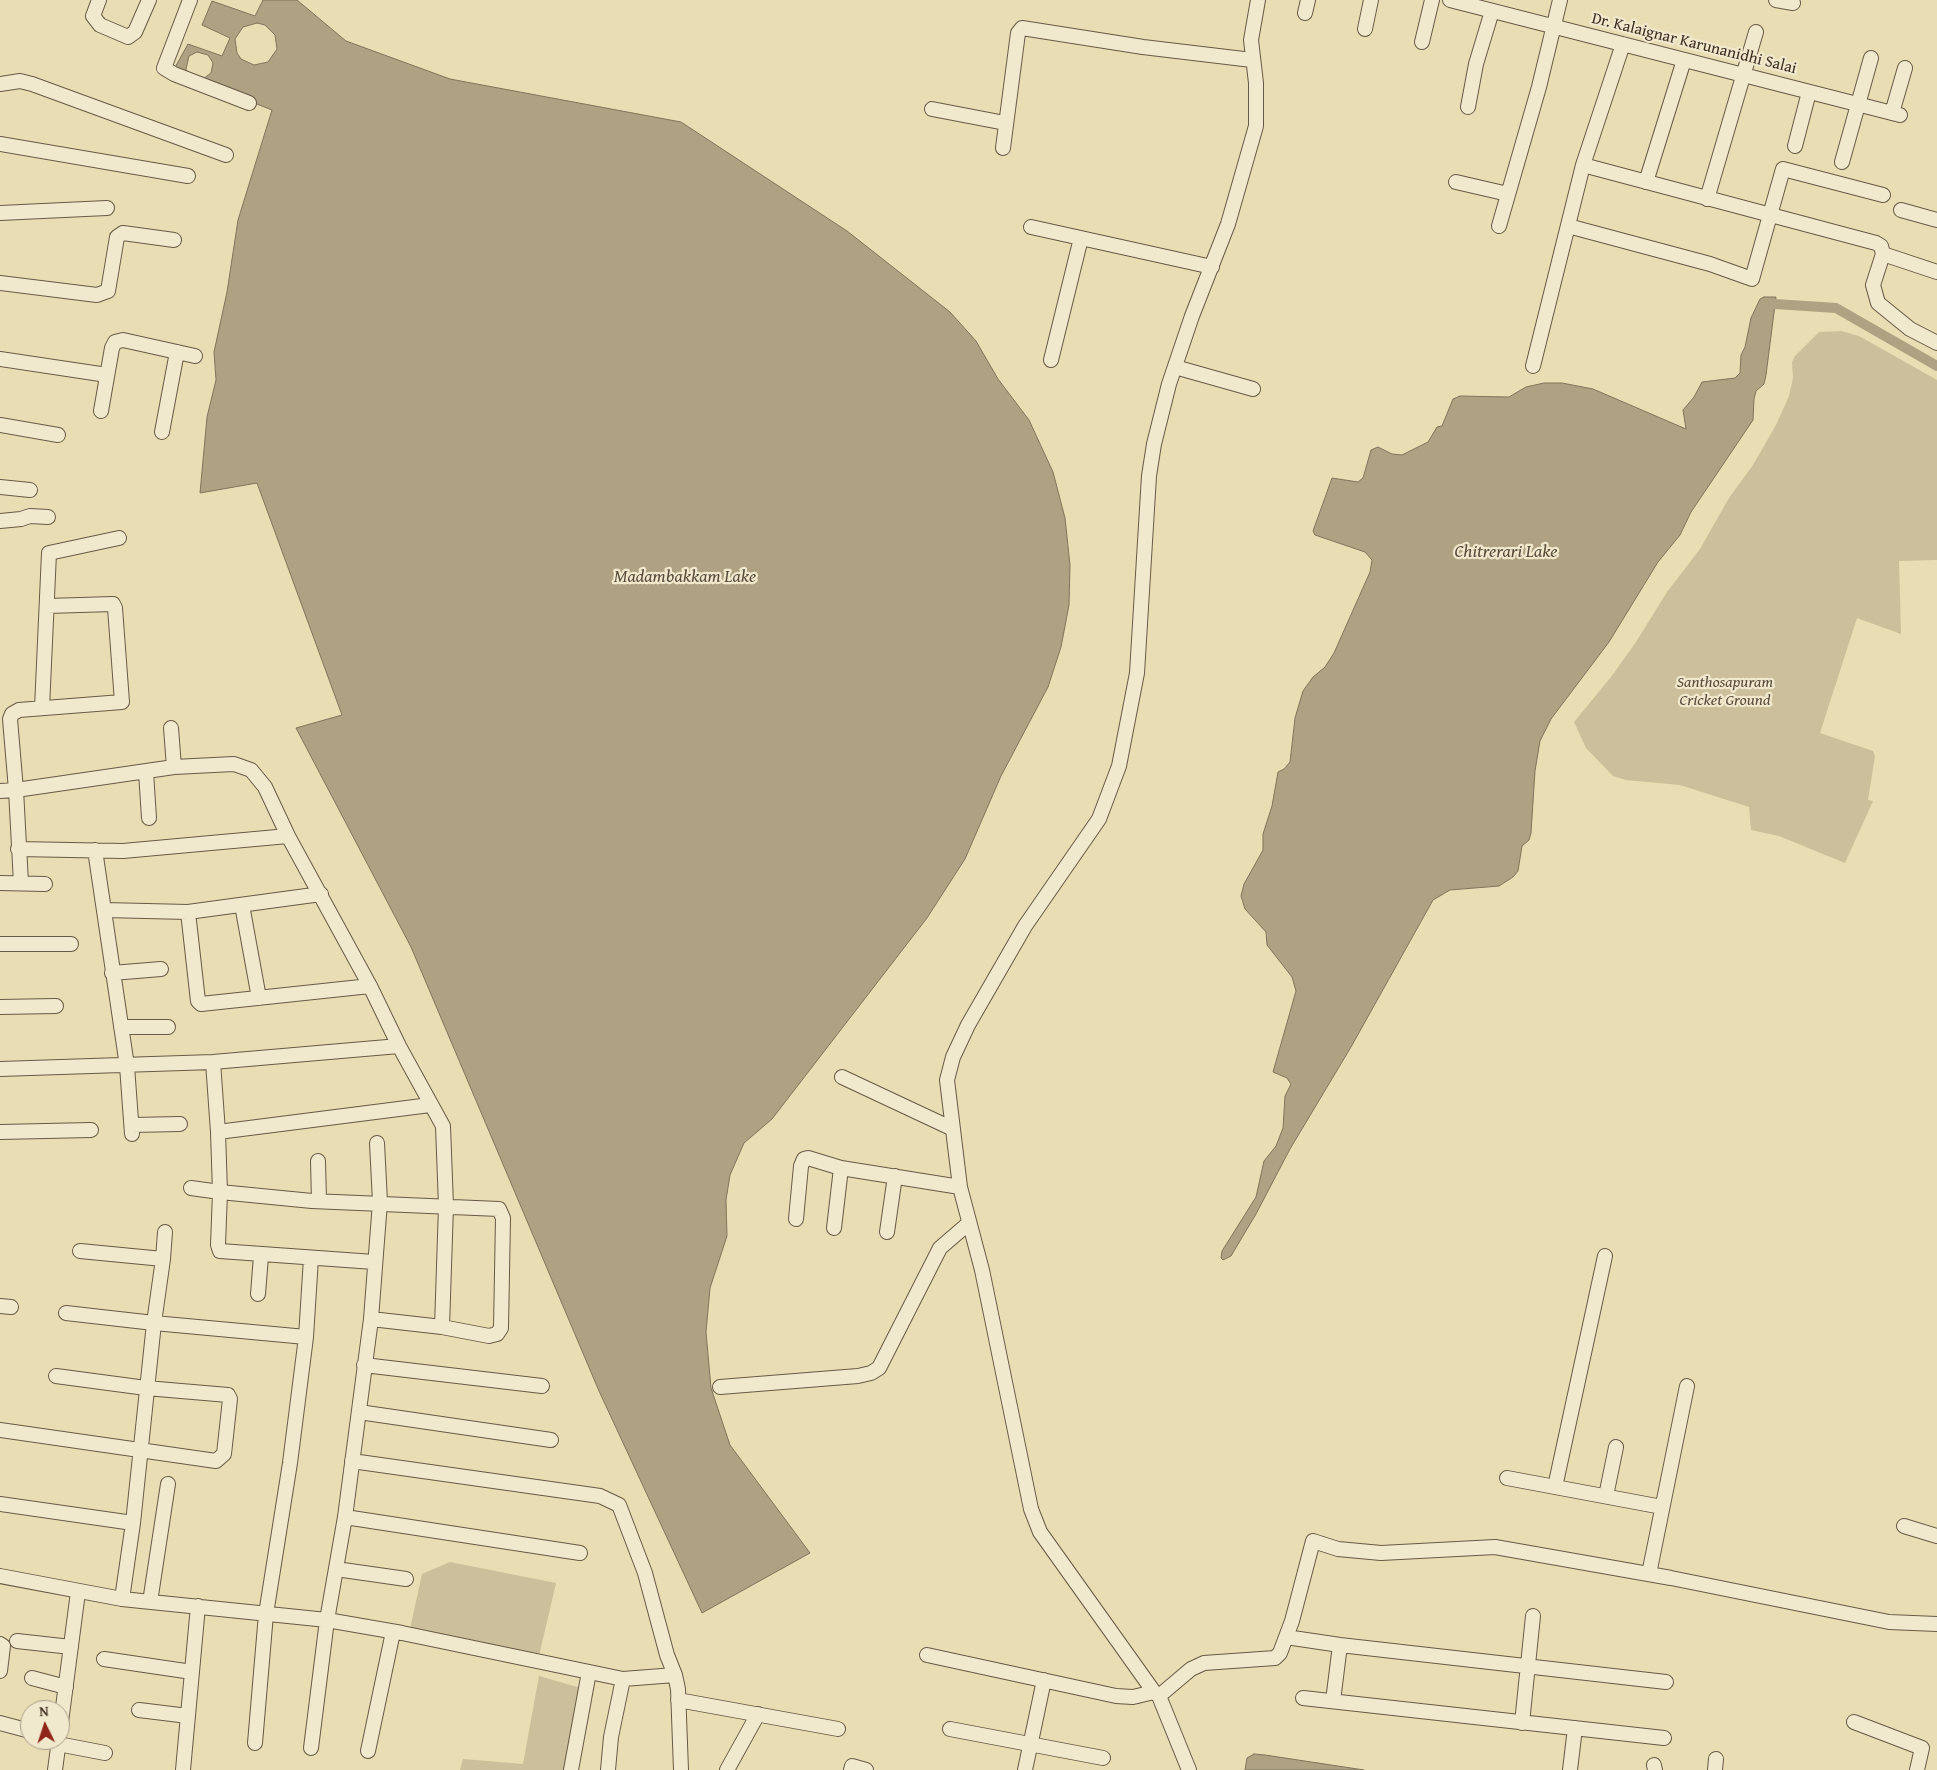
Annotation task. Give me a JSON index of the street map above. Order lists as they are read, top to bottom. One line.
{"streets":{"street":["Dr. Kalaignar Karunanidhi Salai"]},"water":["Chitrerari Lake","Madambakkam Lake"],"parks":["Santhosapuram Cricket Ground"],"north":"top"}
